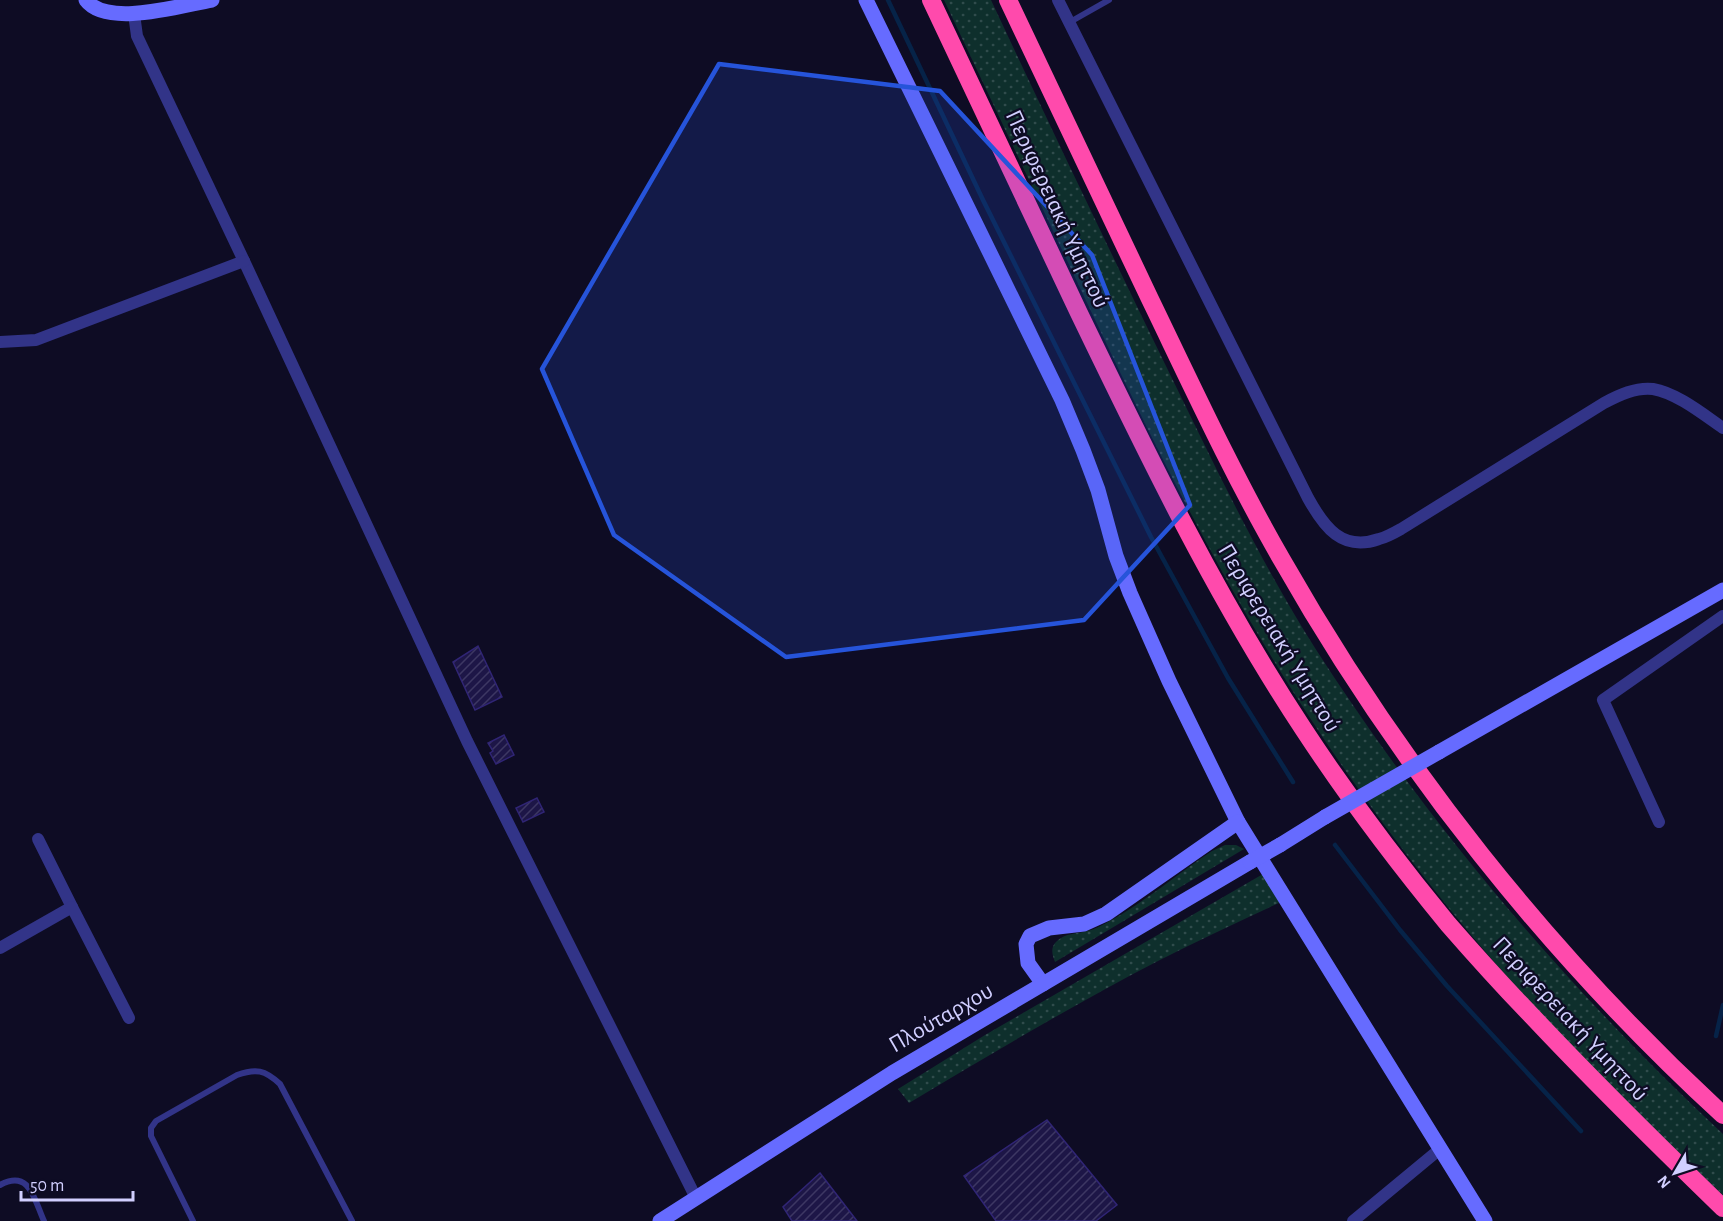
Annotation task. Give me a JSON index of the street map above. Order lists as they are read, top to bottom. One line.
{"streets":{"highway":["Περιφερειακή Υμηττού"],"street":["Πλούταρχου"]},"scale_bar":"50 m","north":"bottom left"}
